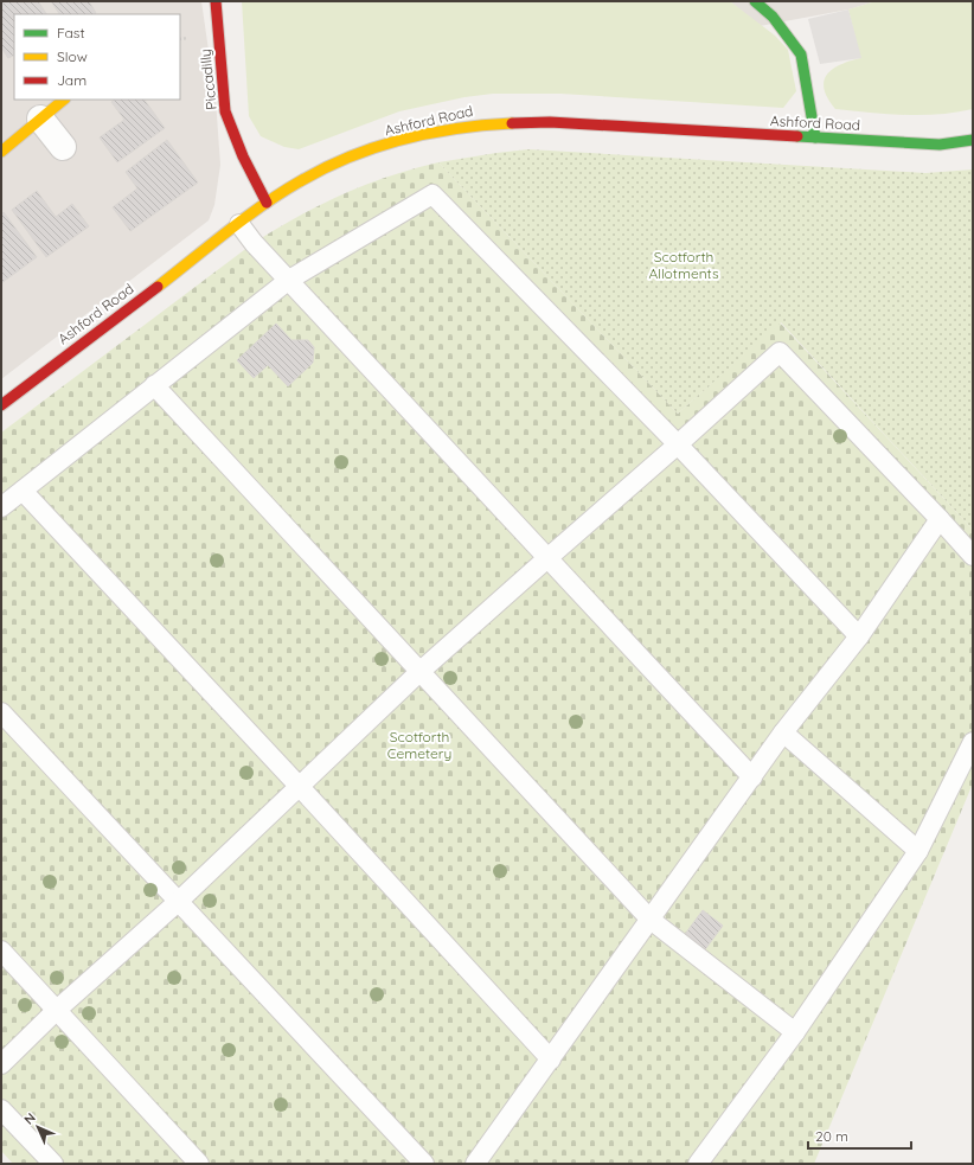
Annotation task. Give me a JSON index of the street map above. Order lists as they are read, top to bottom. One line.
{"streets":{"street":["Piccadilly","Ashford Road"]},"crossings":[["Piccadilly","Ashford Road"]],"parks":["Scotforth Allotments","Scotforth Cemetery"],"legend":["Fast","Slow","Jam"],"scale_bar":"20 m","north":"top left"}
